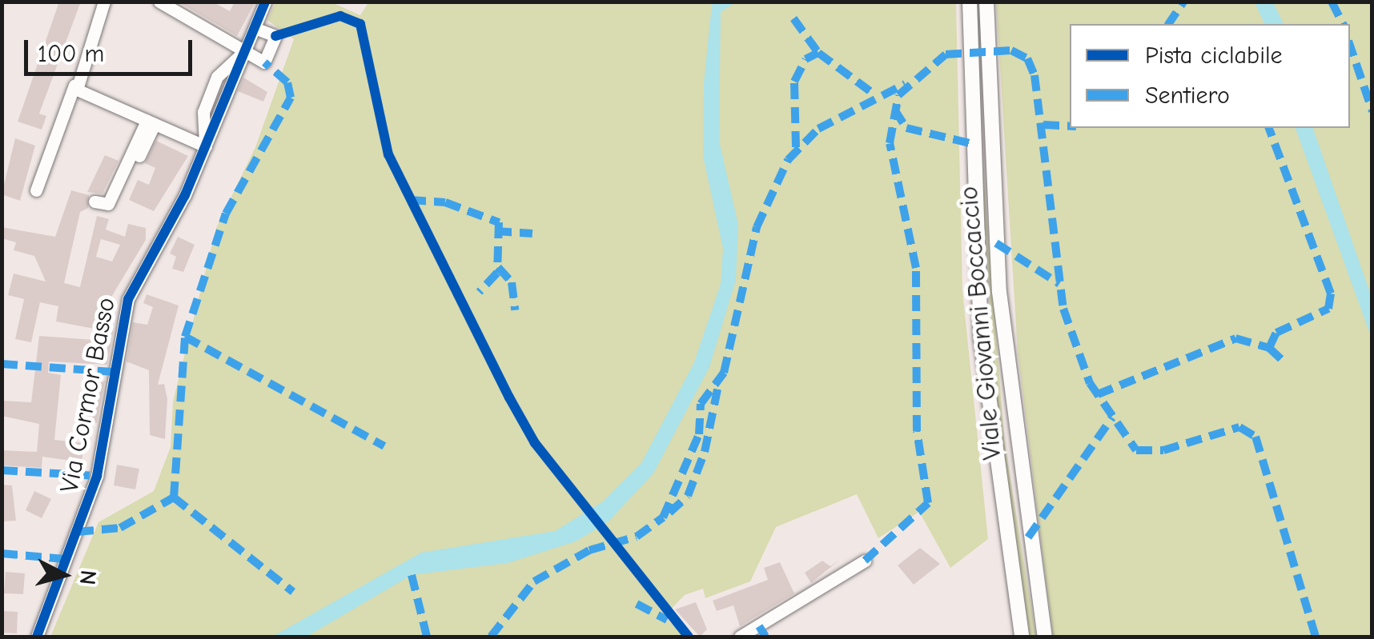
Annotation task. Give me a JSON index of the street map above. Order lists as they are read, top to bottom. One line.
{"streets":{"main road":["Viale Giovanni Boccaccio"],"street":["Via Cormor Basso"]},"legend":["Pista ciclabile","Sentiero"],"scale_bar":"100 m","north":"right"}
